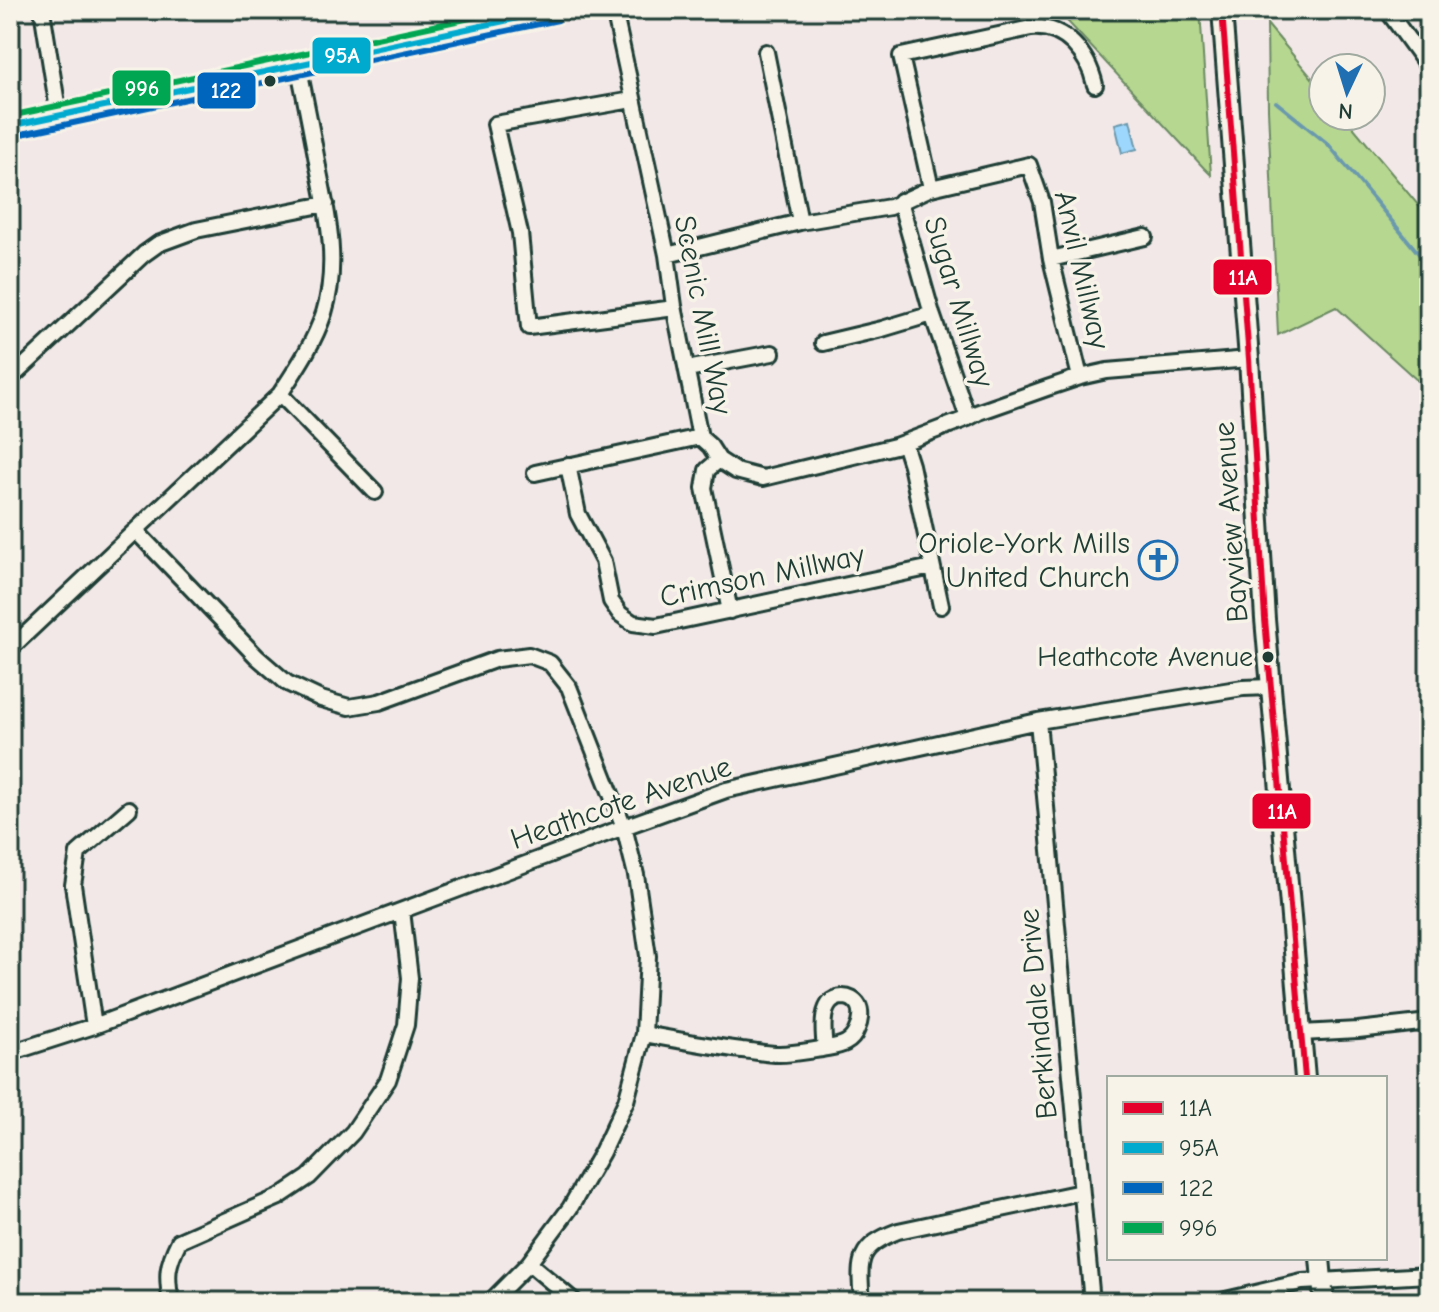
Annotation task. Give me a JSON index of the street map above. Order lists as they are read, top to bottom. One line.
{"streets":{"main road":["Bayview Avenue"],"street":["Anvil Millway","Sugar Millway","Scenic Mill Way","Crimson Millway","Heathcote Avenue","Berkindale Drive"]},"crossings":[["Anvil Millway","Sugar Millway"],["Anvil Millway","Scenic Mill Way"],["Sugar Millway","Scenic Mill Way"],["Scenic Mill Way","Bayview Avenue"],["Bayview Avenue","Heathcote Avenue"],["Heathcote Avenue","Berkindale Drive"]],"places":{"church":["Oriole-York Mills United Church"],"other":["Heathcote Avenue"]},"lines":["transit line 11A","transit line 95A","transit line 996","transit line 122"],"legend":["11A","95A","122","996"],"north":"bottom"}
